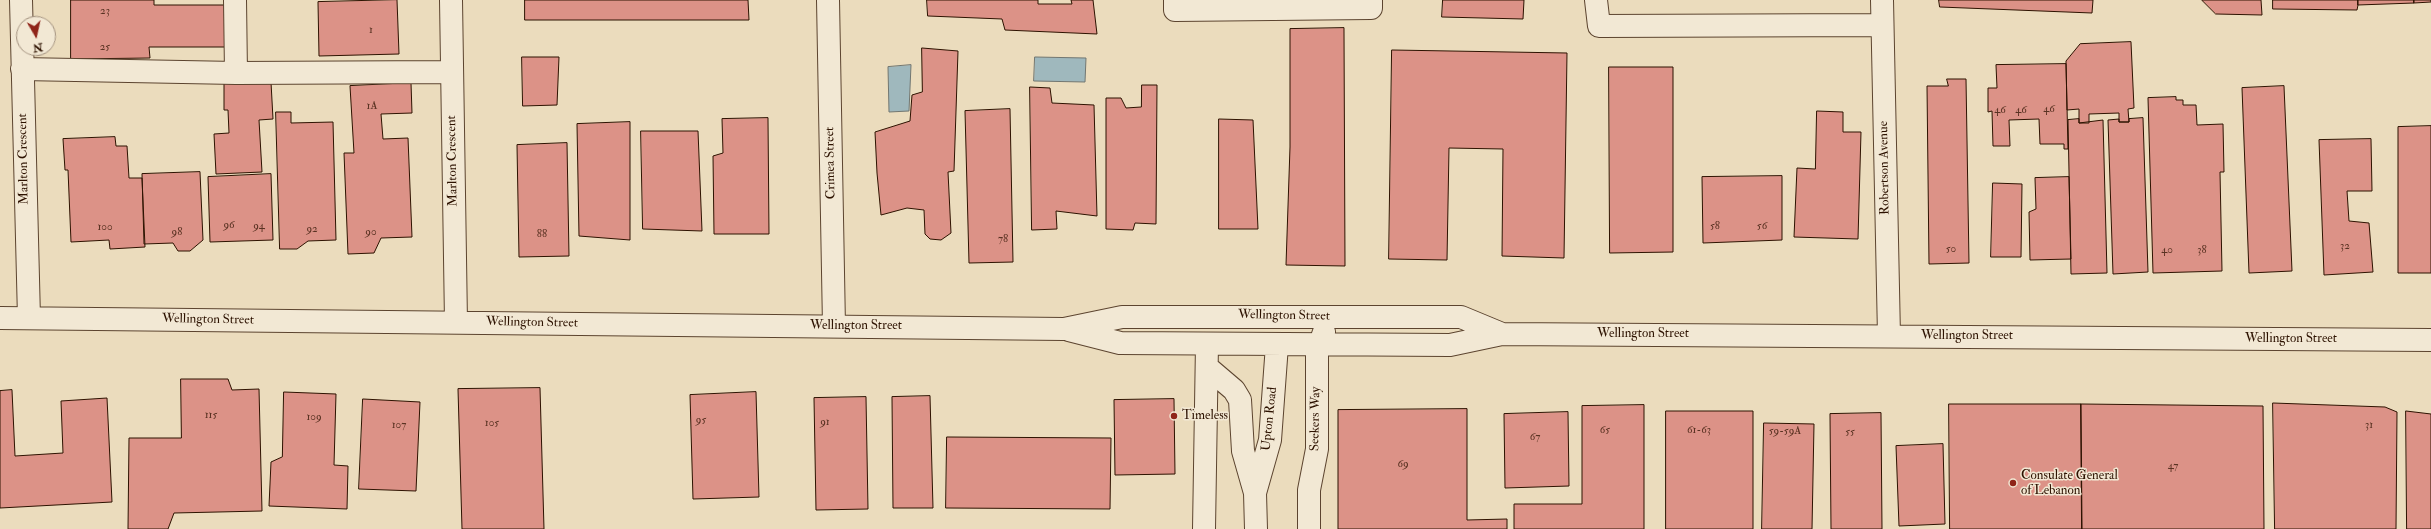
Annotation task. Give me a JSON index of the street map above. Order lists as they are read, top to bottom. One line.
{"streets":{"street":["Marlton Crescent","Crimea Street","Robertson Avenue","Wellington Street","Upton Road","Seekers Way"]},"crossings":[["Marlton Crescent","Wellington Street"],["Crimea Street","Wellington Street"],["Robertson Avenue","Wellington Street"],["Wellington Street","Upton Road"],["Wellington Street","Seekers Way"]],"places":["Timeless","Consulate General of Lebanon"],"house_numbers":["23","1","25","1A","46","46","46","96","94","58","56","100","92","98","90","88","78","32","50","40","38","115","109","95","91","105","107","31","65","61-63","59-59A","55","67","69","47"],"north":"bottom"}
